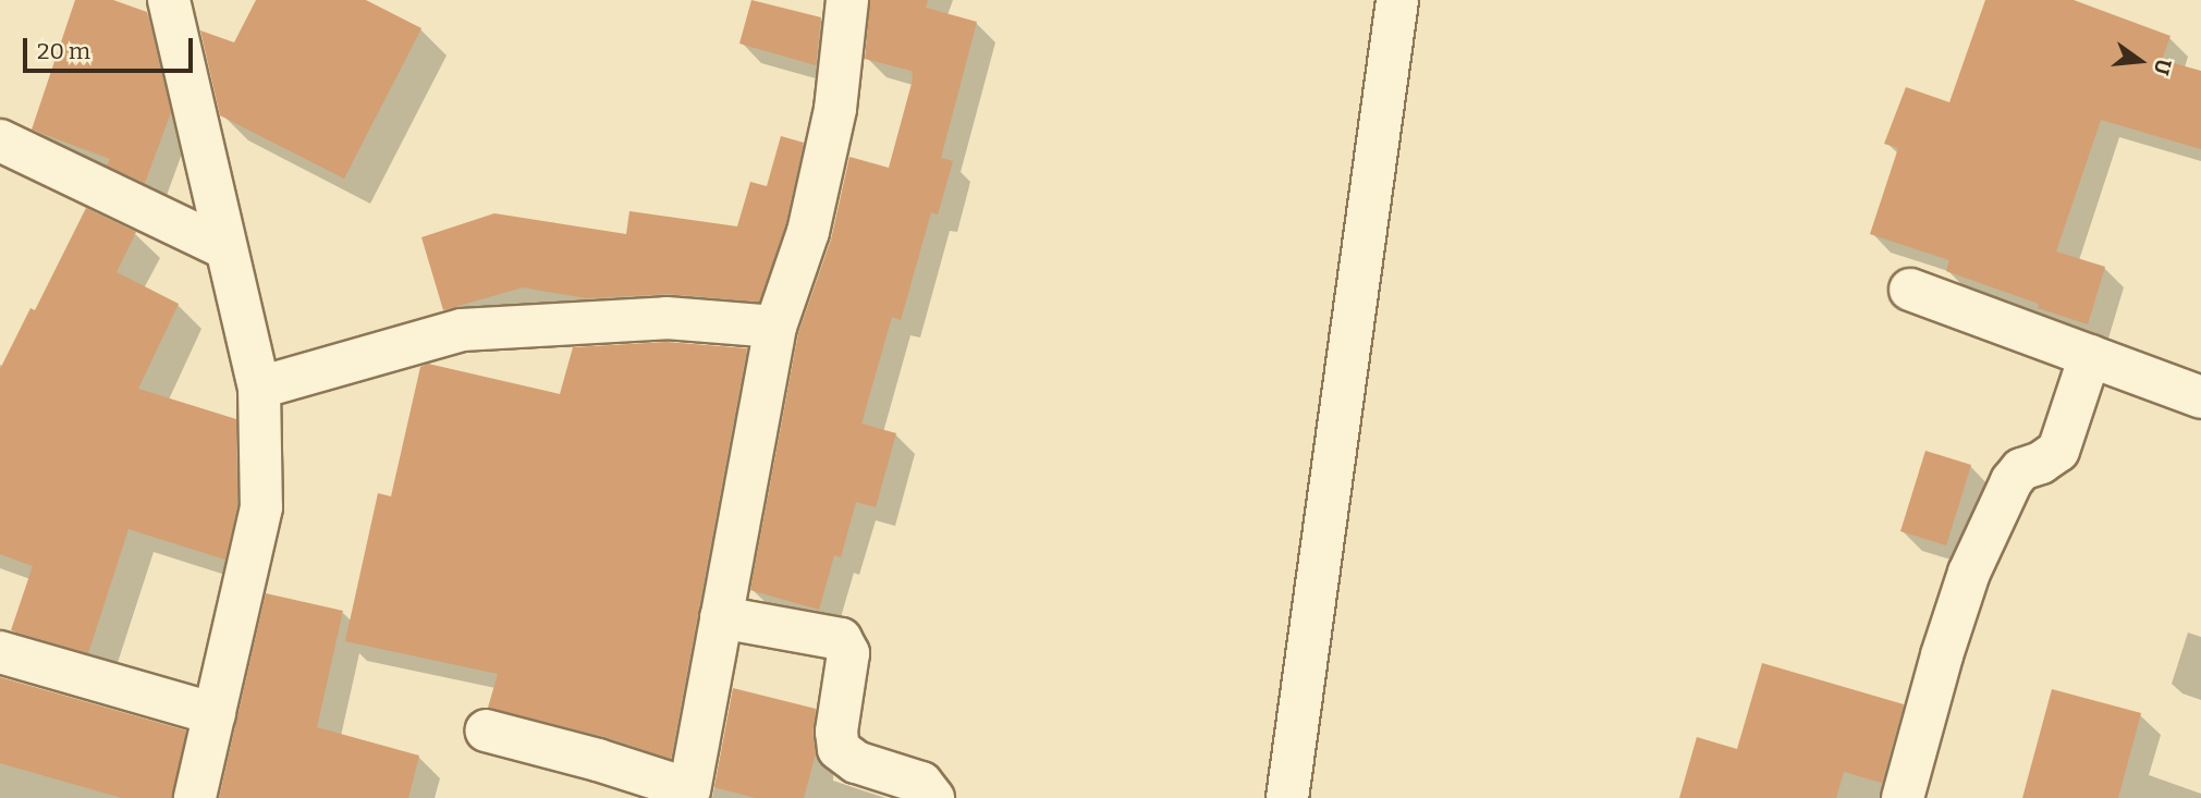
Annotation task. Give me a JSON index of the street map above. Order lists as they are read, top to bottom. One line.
{"scale_bar":"20 m","north":"right"}
